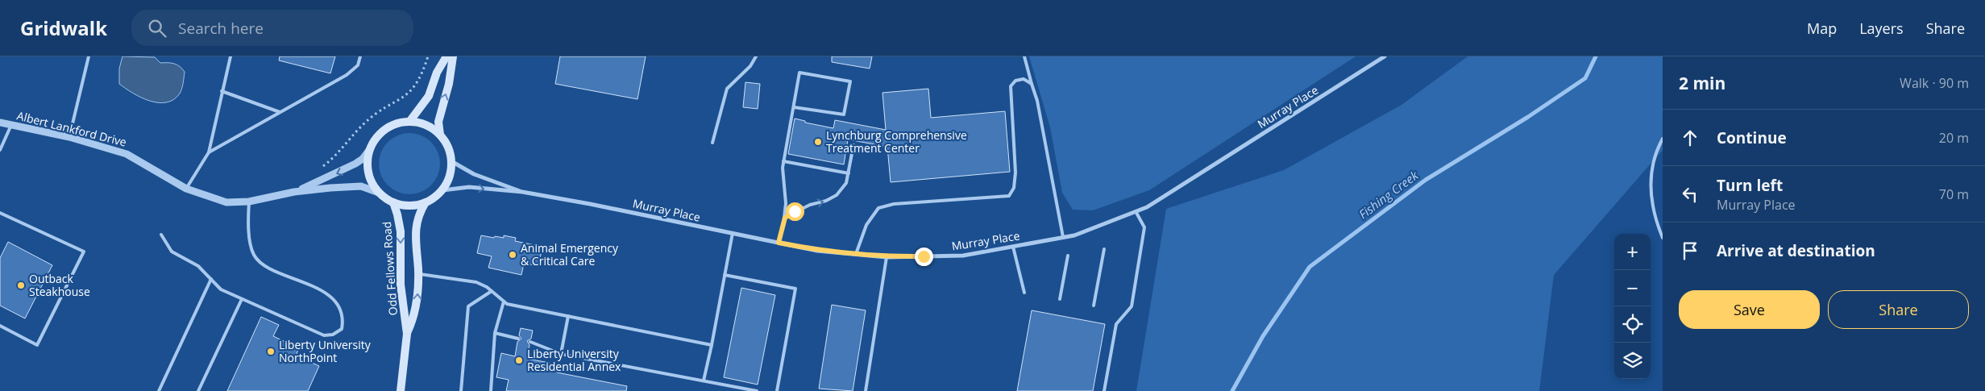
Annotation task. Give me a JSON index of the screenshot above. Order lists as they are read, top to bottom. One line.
{"streets":{"main road":["Odd Fellows Road"],"street":["Murray Place","Albert Lankford Drive"]},"crossings":[["Murray Place","Albert Lankford Drive"],["Murray Place","Odd Fellows Road"],["Albert Lankford Drive","Odd Fellows Road"]],"water":["Fishing Creek"],"places":["Lynchburg Comprehensive Treatment Center","Animal Emergency & Critical Care","Outback Steakhouse","Liberty University NorthPoint","Liberty University Residential Annex"],"page":{"header":"Gridwalk","search":"Search here","nav":["Map","Layers","Share"],"heading":["2 min","Walk · 90 m"],"list":[["Continue","20 m"],["Turn left","Murray Place","70 m"],"Arrive at destination"],"map_buttons":["+","−"],"buttons":["Save","Share"]}}
